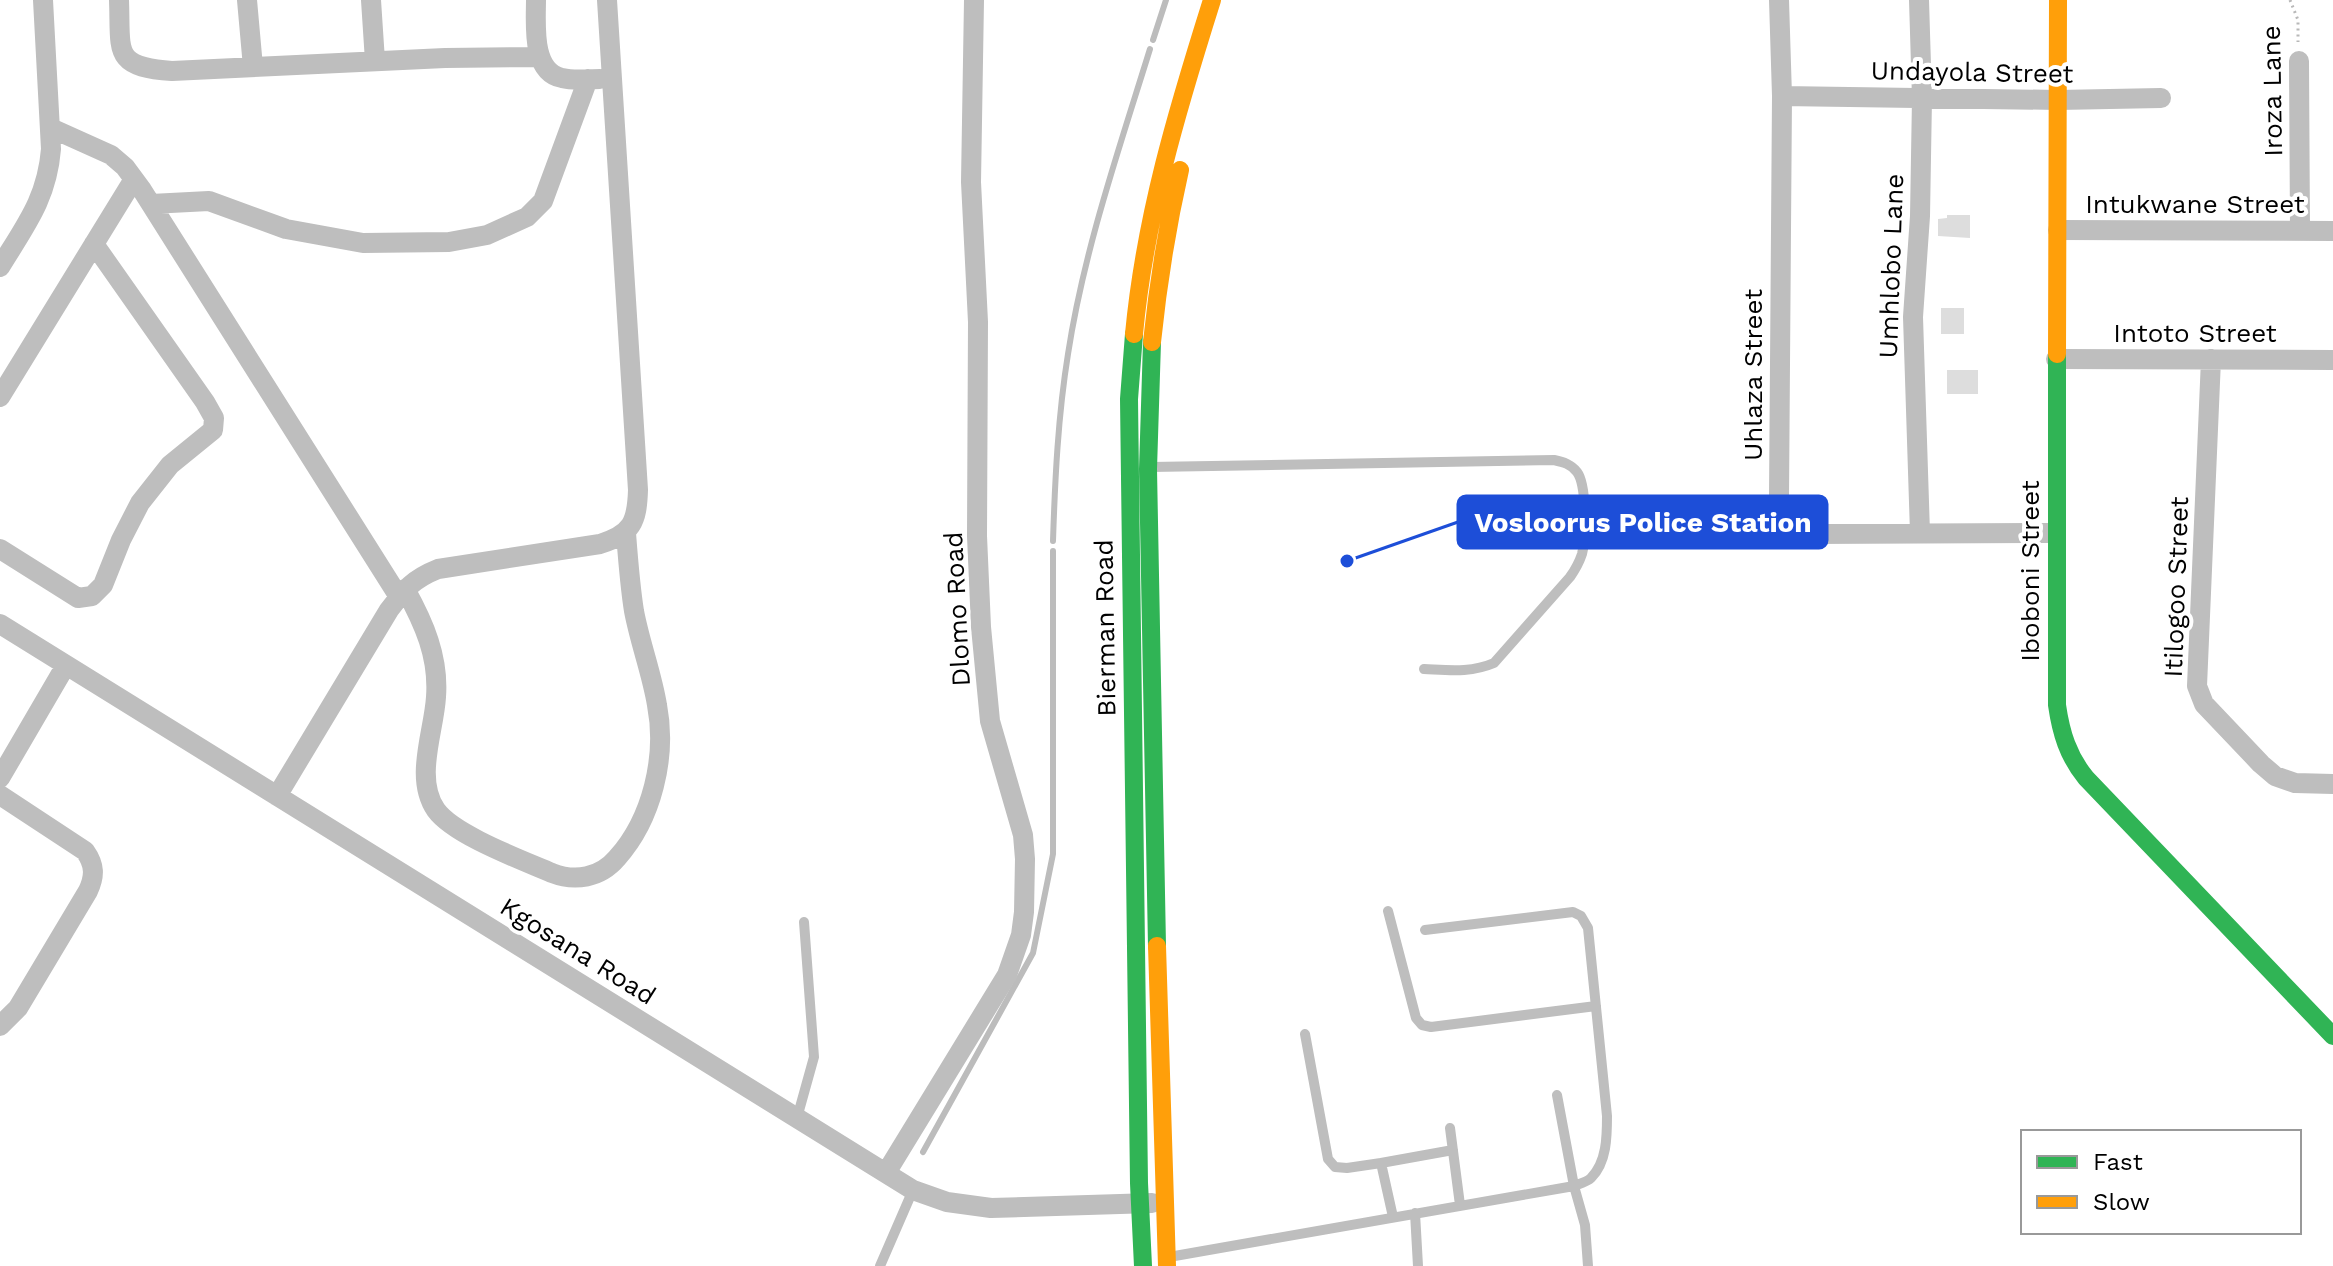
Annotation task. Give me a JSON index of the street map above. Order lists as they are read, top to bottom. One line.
{"streets":{"main road":["Iboboni Street","Bierman Road"],"street":["Undayola Street","Iroza Lane","Intukwane Street","Umhlobo Lane","Intoto Street","Uhlaza Street","Itilogoo Street","Dlomo Road","Kgosana Road"]},"crossings":[["Undayola Street","Umhlobo Lane"],["Undayola Street","Uhlaza Street"],["Undayola Street","Iboboni Street"],["Iroza Lane","Intukwane Street"],["Intukwane Street","Iboboni Street"],["Umhlobo Lane","Uhlaza Street"],["Intoto Street","Iboboni Street"],["Intoto Street","Itilogoo Street"],["Uhlaza Street","Iboboni Street"],["Dlomo Road","Kgosana Road"],["Bierman Road","Kgosana Road"]],"places":["Vosloorus Police Station"],"legend":["Fast","Slow"]}
